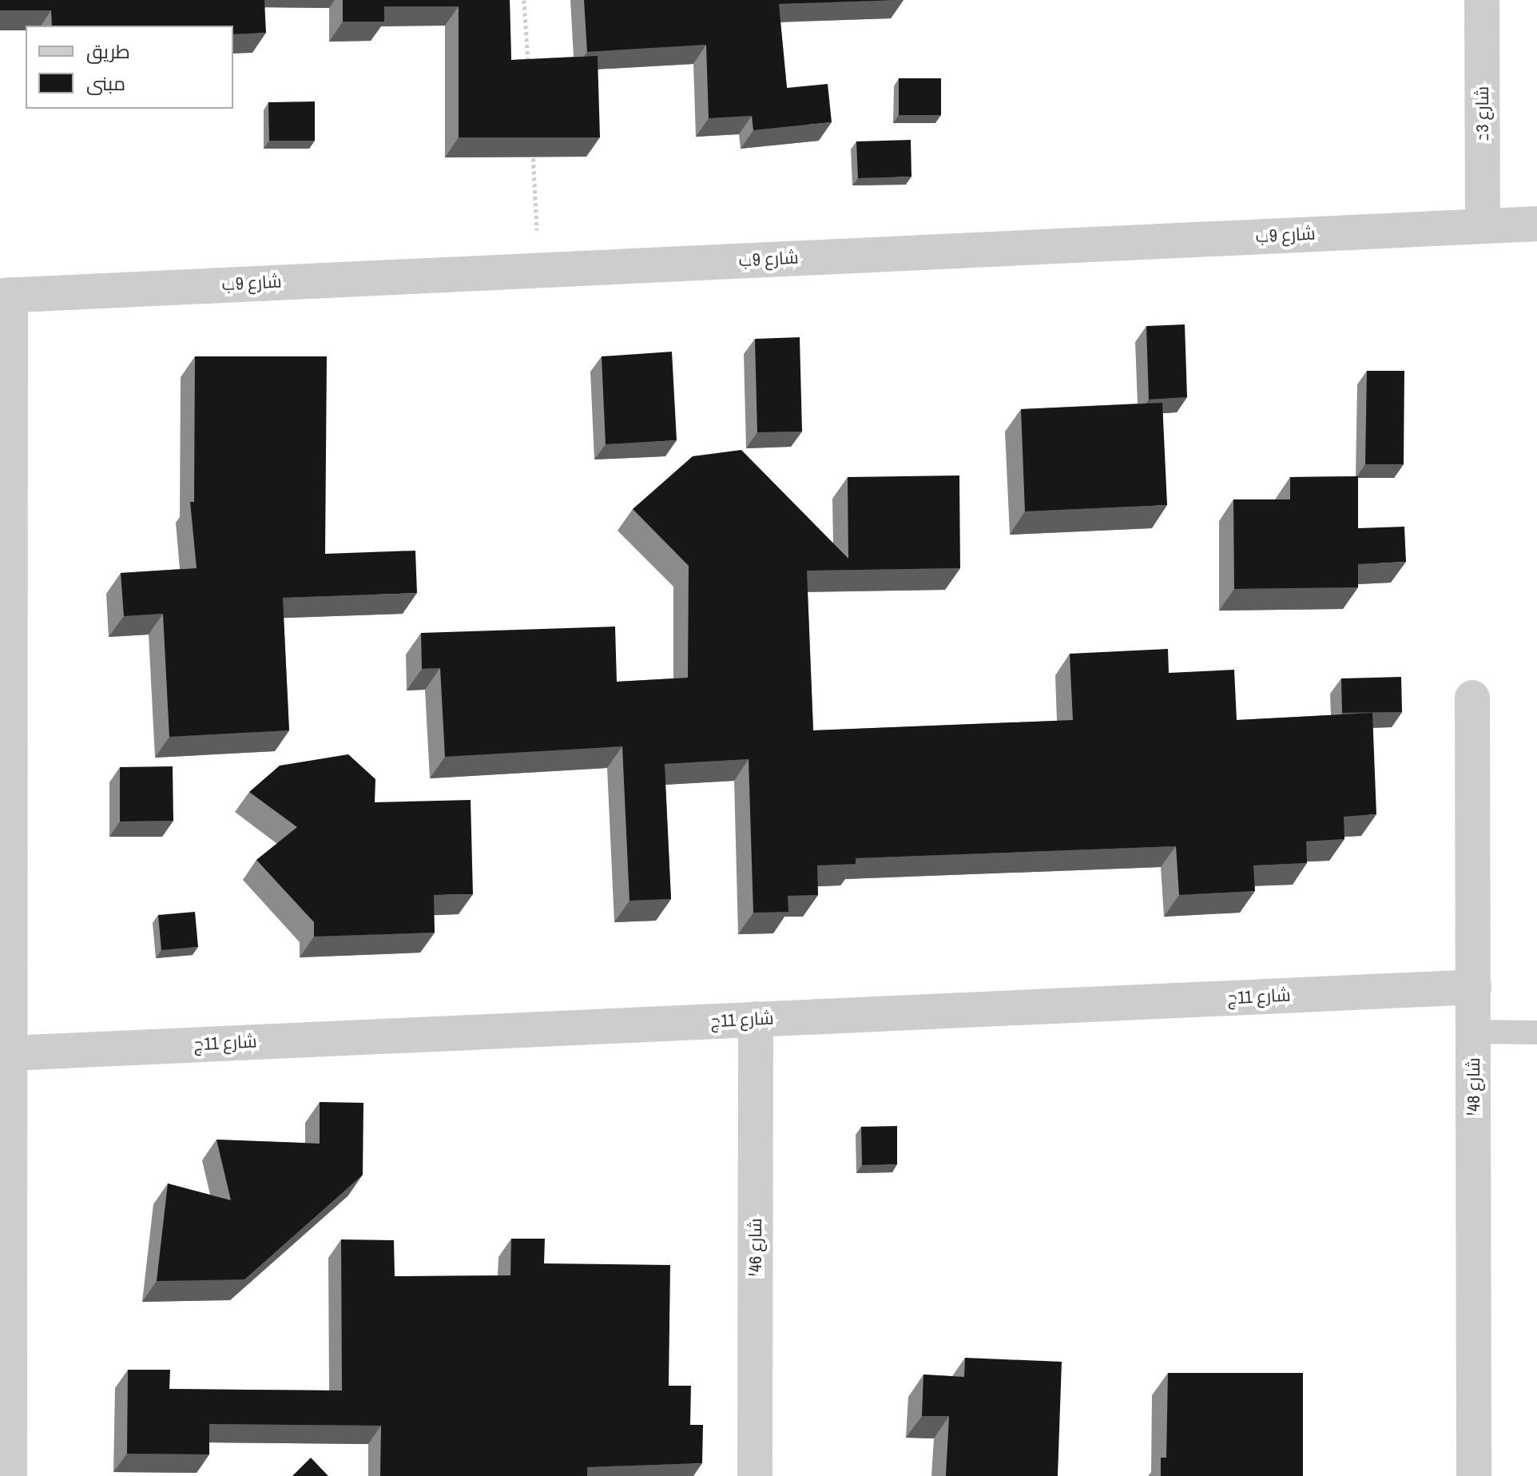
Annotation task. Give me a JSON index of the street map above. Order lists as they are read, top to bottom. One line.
{"streets":{"street":["شارع 3د","شارع 9ب","شارع 11ج","شارع 48ا","شارع 46ا"]},"crossings":[["شارع 3د","شارع 9ب"],["شارع 11ج","شارع 48ا"],["شارع 11ج","شارع 46ا"]],"legend":["طريق","مبنى"]}
